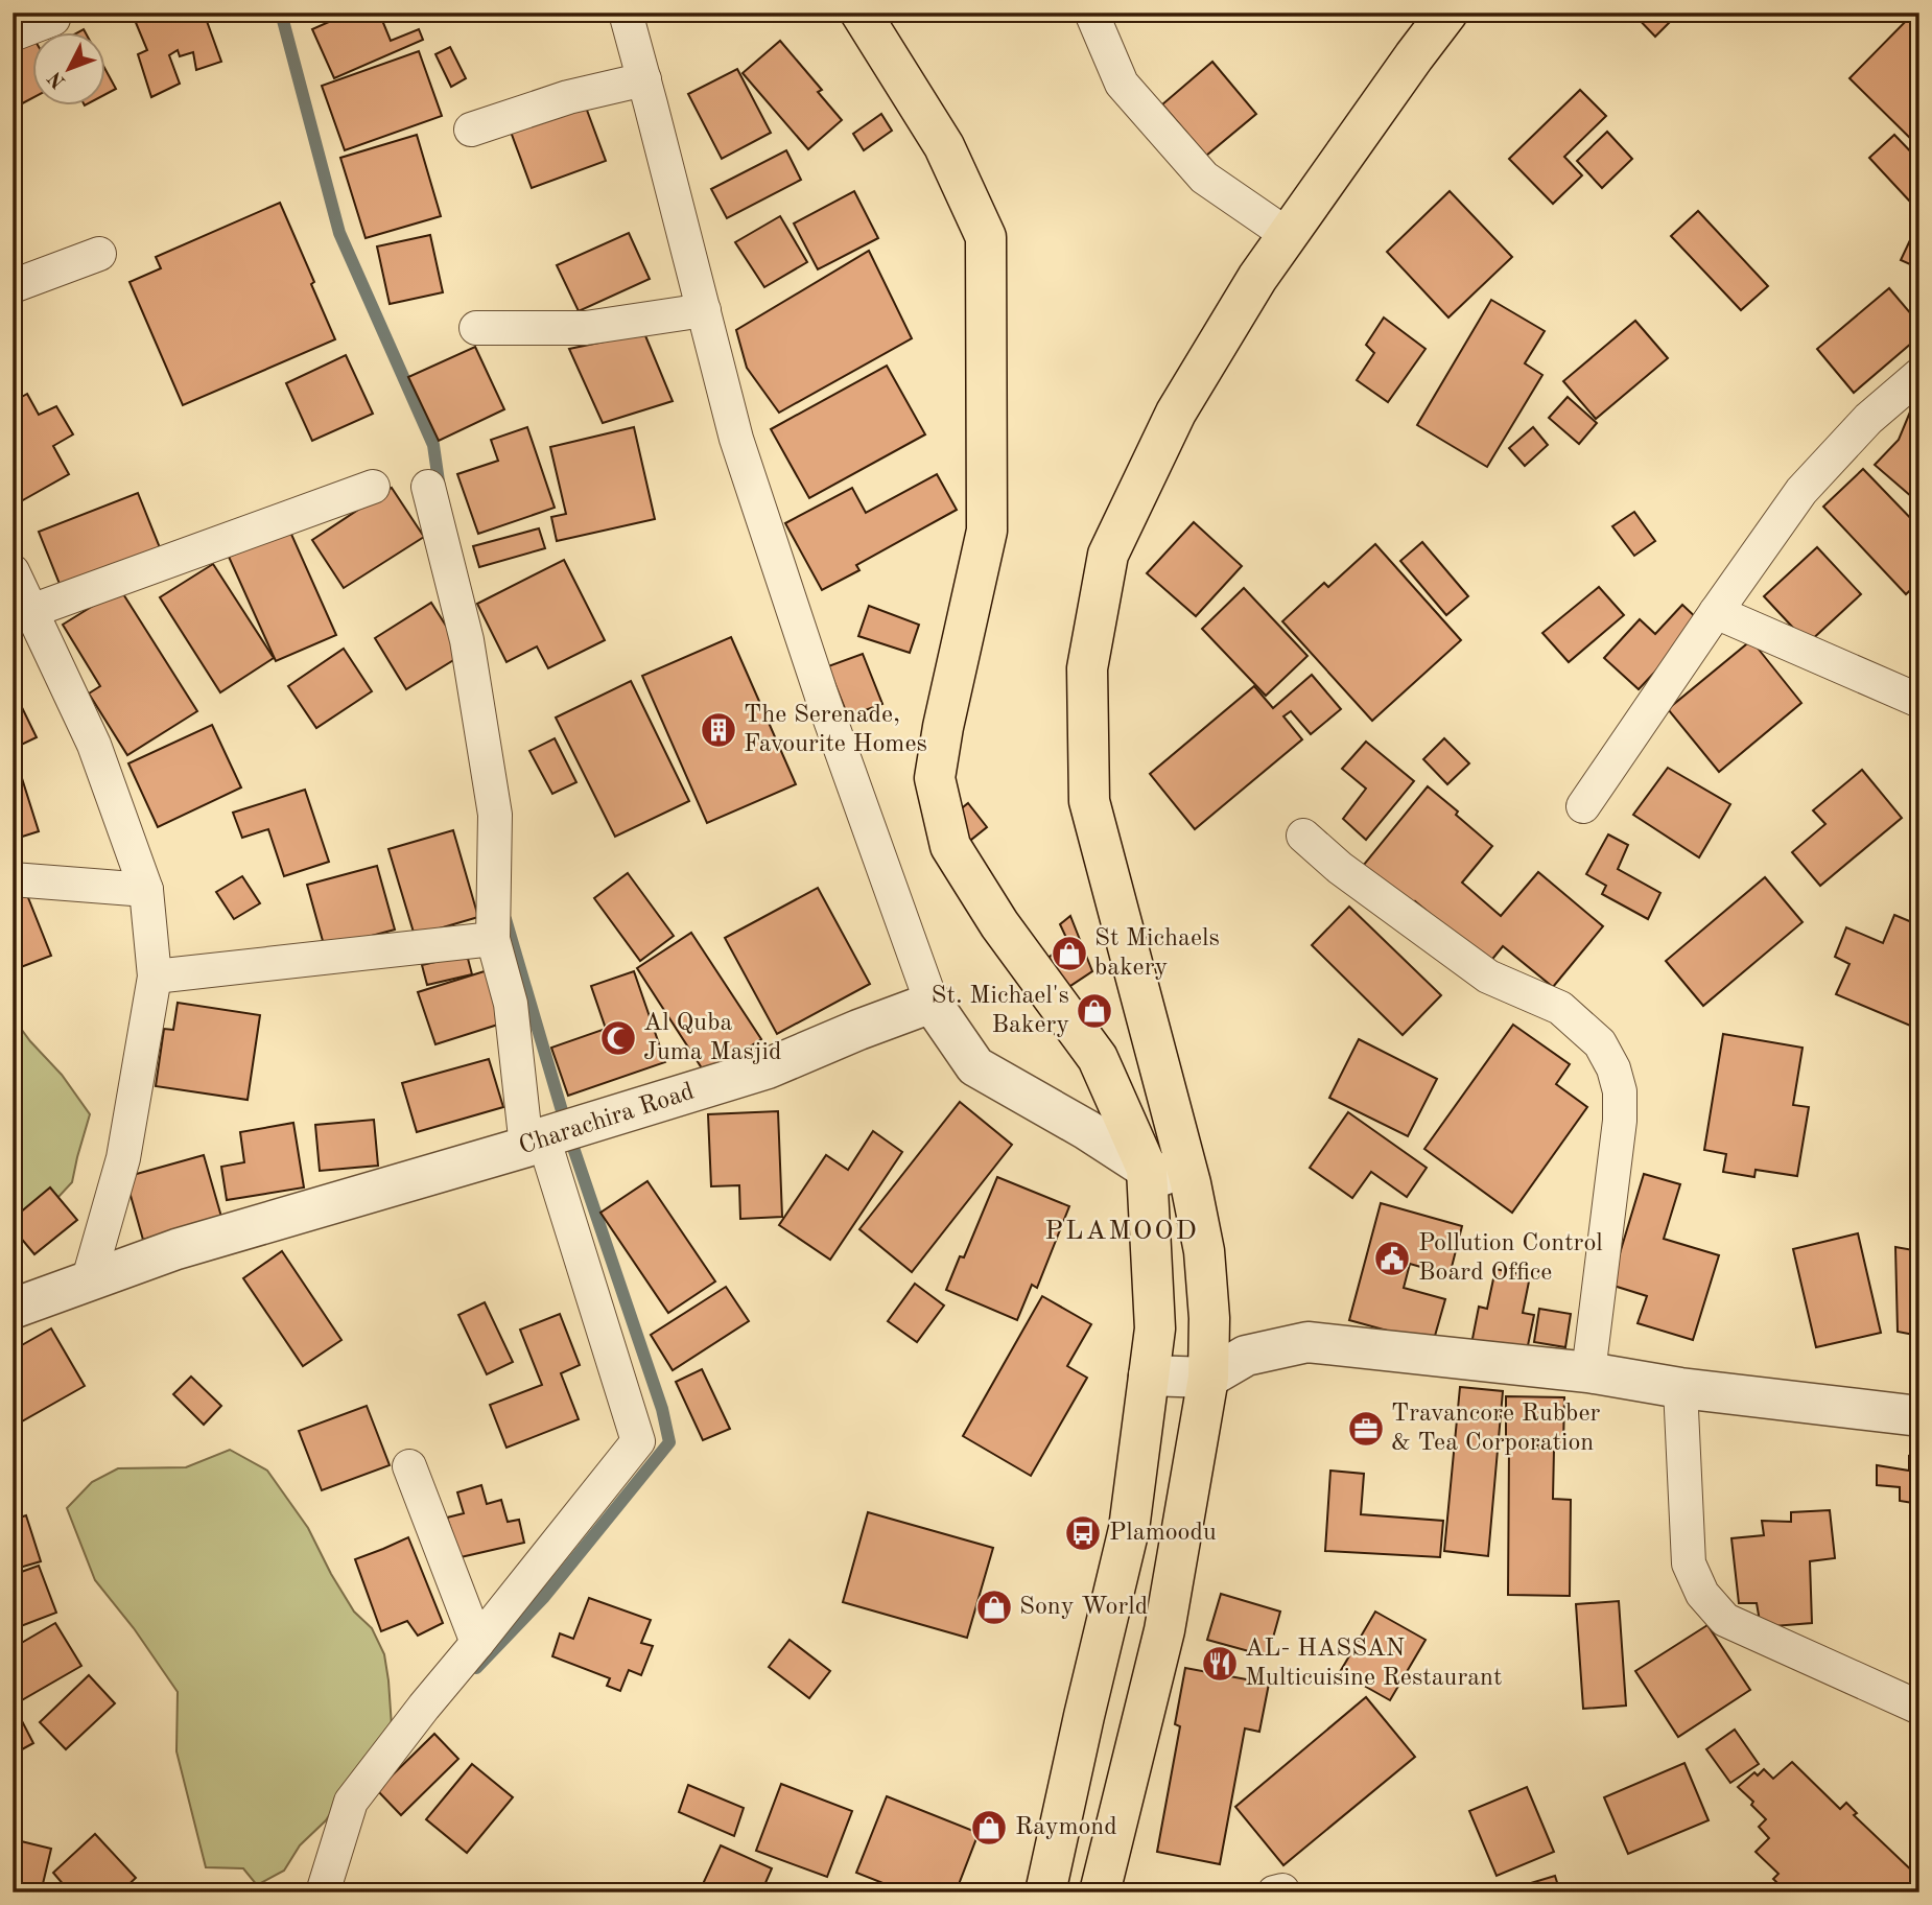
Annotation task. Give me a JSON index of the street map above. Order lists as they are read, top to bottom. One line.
{"streets":{"street":["Charachira Road"]},"districts":["PLAMOOD"],"places":{"building":["The Serenade, Favourite Homes"],"shop":["St Michaels bakery","St. Michael's Bakery","Sony World","Raymond"],"mosque":["Al Quba Juma Masjid"],"public building":["Pollution Control Board Office"],"office":["Travancore Rubber & Tea Corporation"],"bus stop":["Plamoodu"],"restaurant":["AL- HASSAN Multicuisine Restaurant"]},"north":"bottom left"}
